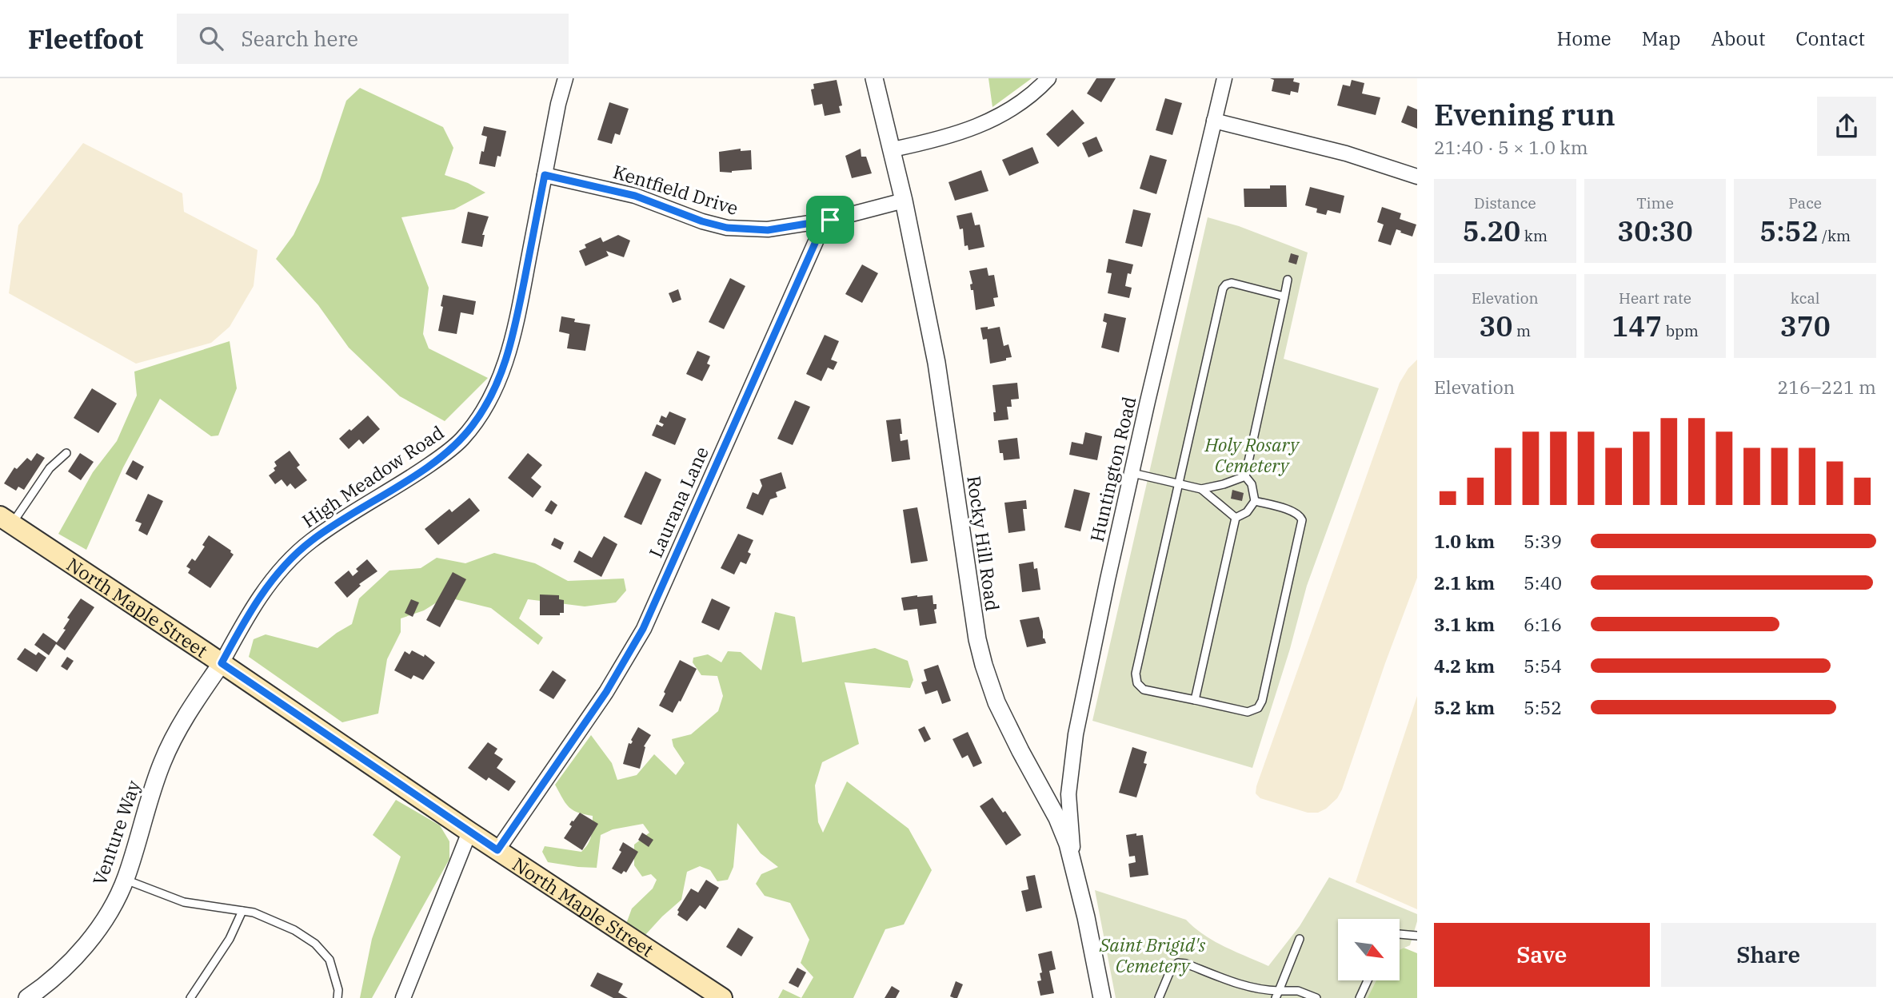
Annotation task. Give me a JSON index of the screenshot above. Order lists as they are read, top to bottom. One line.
{"streets":{"main road":["North Maple Street"],"street":["Kentfield Drive","Huntington Road","High Meadow Road","Laurana Lane","Rocky Hill Road","Venture Way"]},"crossings":[["Kentfield Drive","High Meadow Road"],["Kentfield Drive","Laurana Lane"],["Huntington Road","Rocky Hill Road"],["High Meadow Road","North Maple Street"],["High Meadow Road","Venture Way"],["Laurana Lane","North Maple Street"],["North Maple Street","Venture Way"]],"parks":["Holy Rosary Cemetery","Saint Brigid's Cemetery"],"north":"bottom right","page":{"header":"Fleetfoot","search":"Search here","nav":["Home","Map","About","Contact"],"heading":["Evening run","21:40 · 5 × 1.0 km"],"stats":[["Distance","5.20 km"],["Time","30:30"],["Pace","5:52 /km"],["Elevation","30 m"],["Heart rate","147 bpm"],["kcal","370"]],"chart":["Elevation","216–221 m"],"list":[{"name":"1.0 km","note":"5:39"},{"name":"2.1 km","note":"5:40"},{"name":"3.1 km","note":"6:16"},{"name":"4.2 km","note":"5:54"},{"name":"5.2 km","note":"5:52"}],"buttons":["Save","Share"]}}
